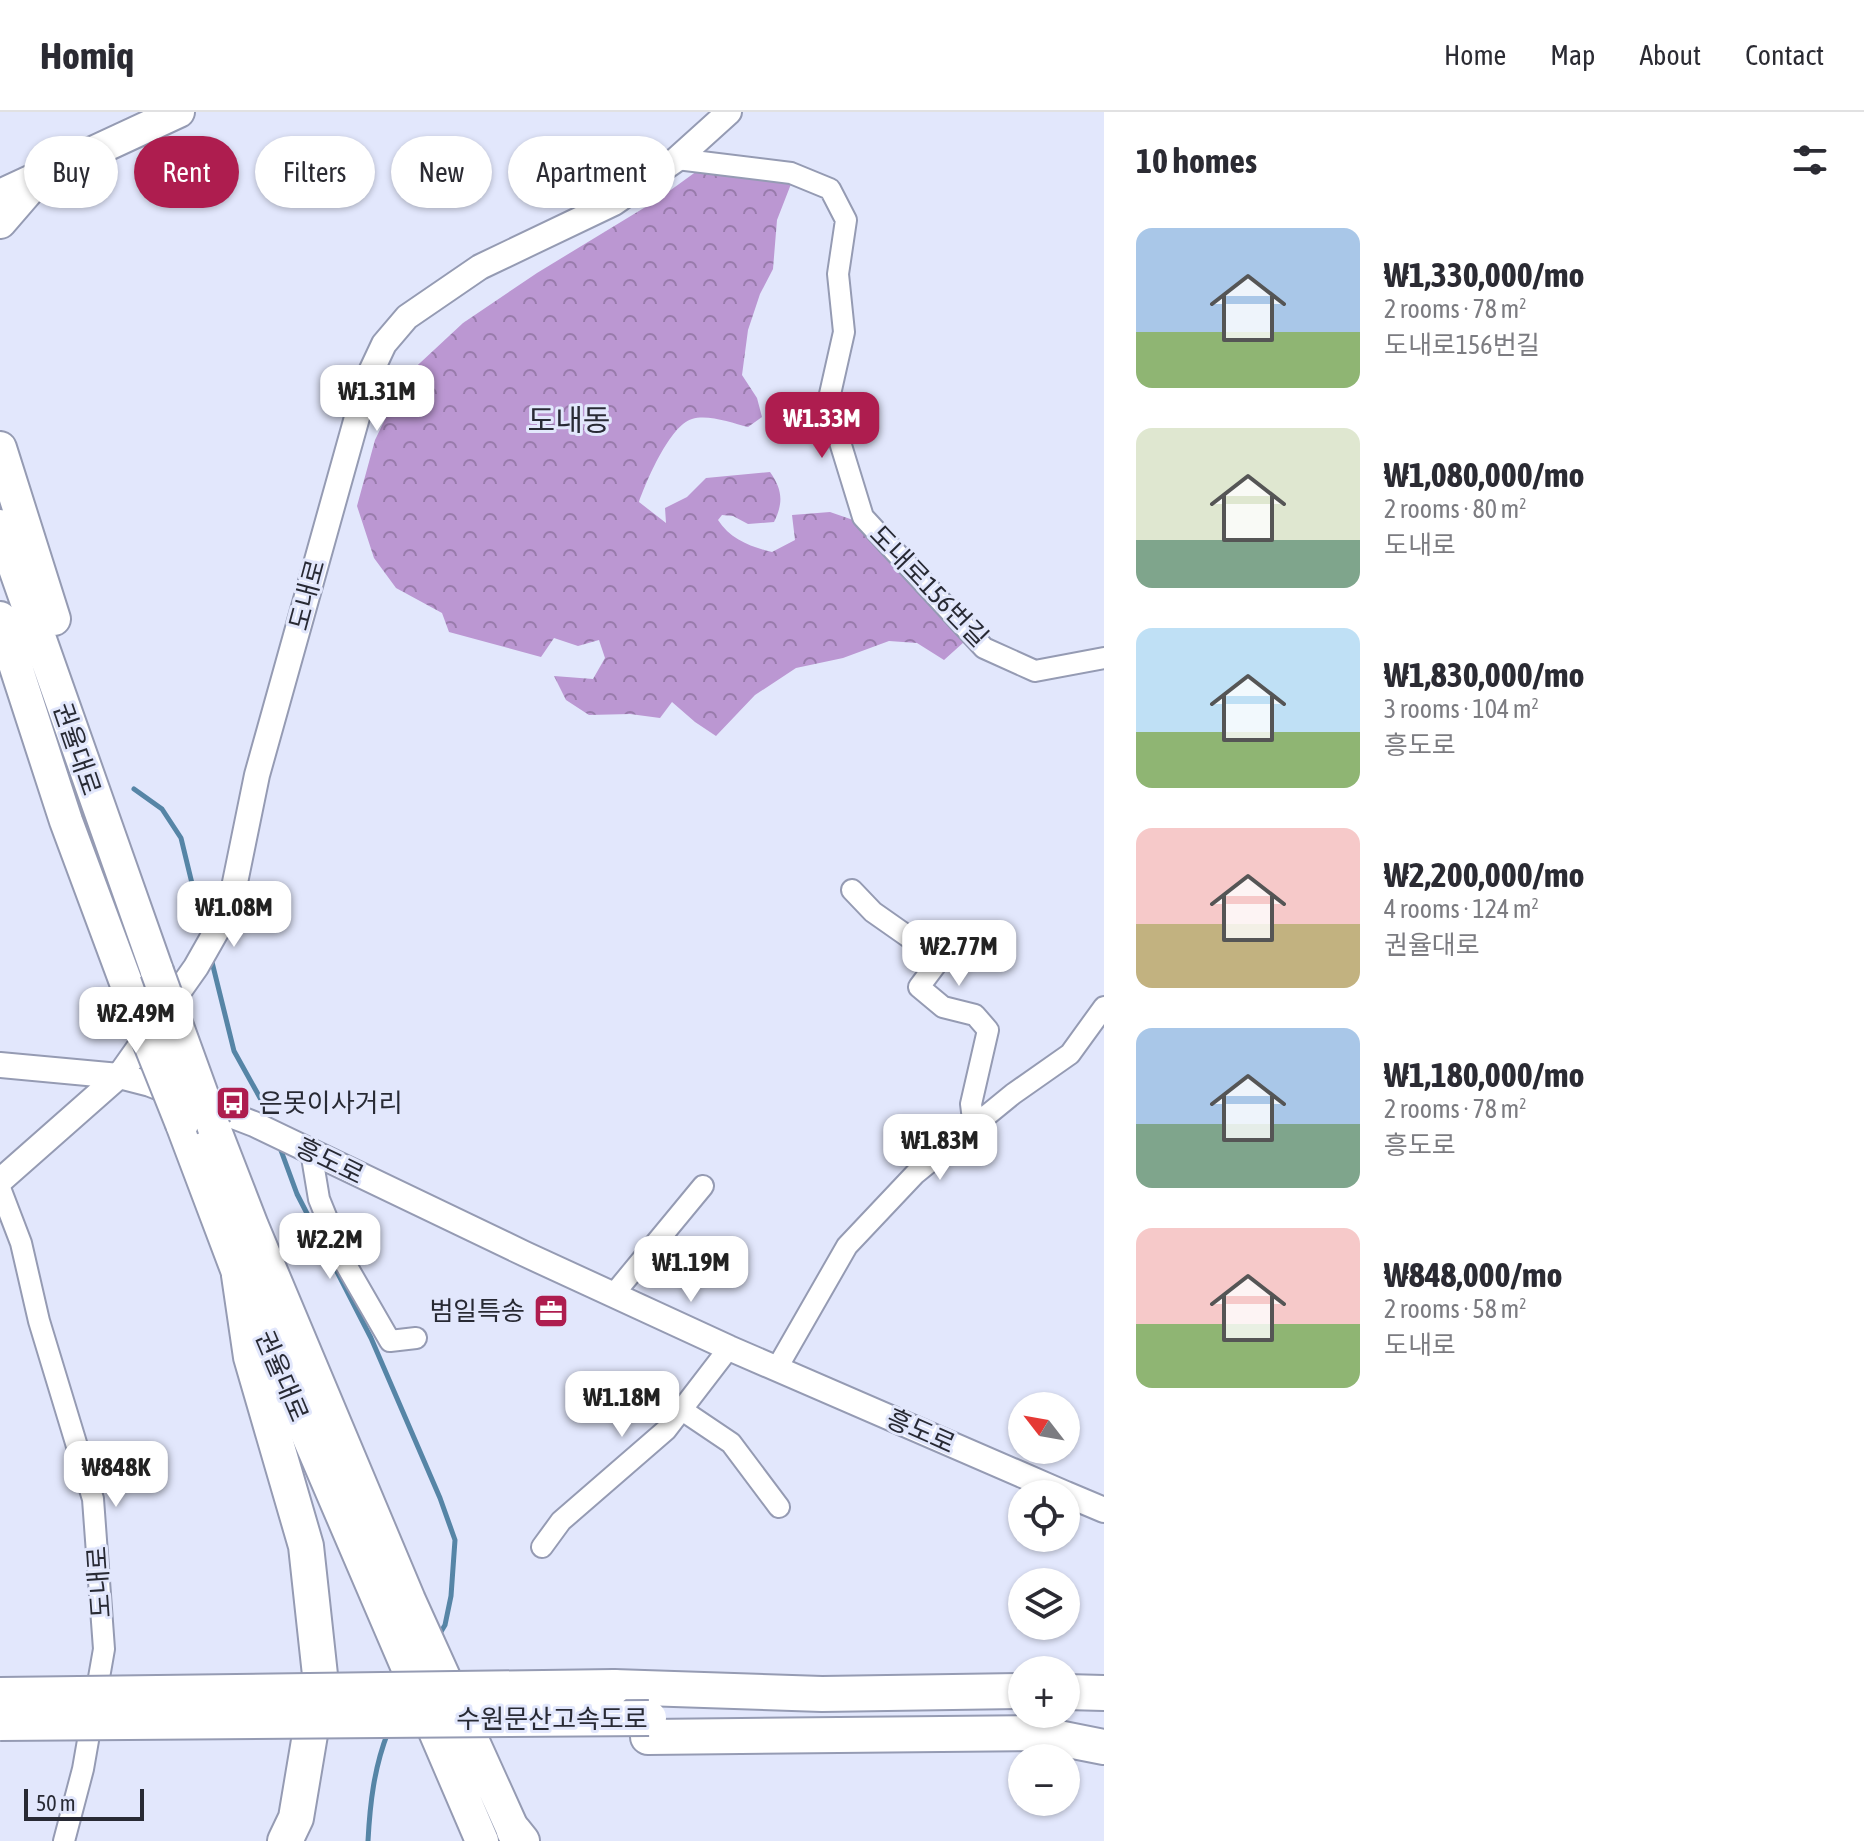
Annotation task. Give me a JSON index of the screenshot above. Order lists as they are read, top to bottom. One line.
{"streets":{"highway":["권율대로","수원문산고속도로"],"street":["도내로156번길","도내로","흥도로"]},"crossings":[["도내로156번길","도내로"],["도내로","흥도로"]],"districts":["도내동"],"places":{"bus stop":["은못이사거리"],"office":["범일특송"]},"scale_bar":"50 m","north":"top left","page":{"header":"Homiq","nav":["Home","Map","About","Contact"],"heading":"10 homes","chip":["Buy","Rent","Filters","New","Apartment"],"list":[{"name":"₩1,330,000/mo","note":"2 rooms · 78 m² · 도내로156번길"},{"name":"₩1,080,000/mo","note":"2 rooms · 80 m² · 도내로"},{"name":"₩1,830,000/mo","note":"3 rooms · 104 m² · 흥도로"},{"name":"₩2,200,000/mo","note":"4 rooms · 124 m² · 권율대로"},{"name":"₩1,180,000/mo","note":"2 rooms · 78 m² · 흥도로"},{"name":"₩848,000/mo","note":"2 rooms · 58 m² · 도내로"}],"price":["₩1.31M","₩1.33M","₩1.08M","₩2.77M","₩2.49M","₩1.83M","₩2.2M","₩1.19M","₩1.18M","₩848K"],"map_buttons":["+","−"],"scale":"50 m"}}
